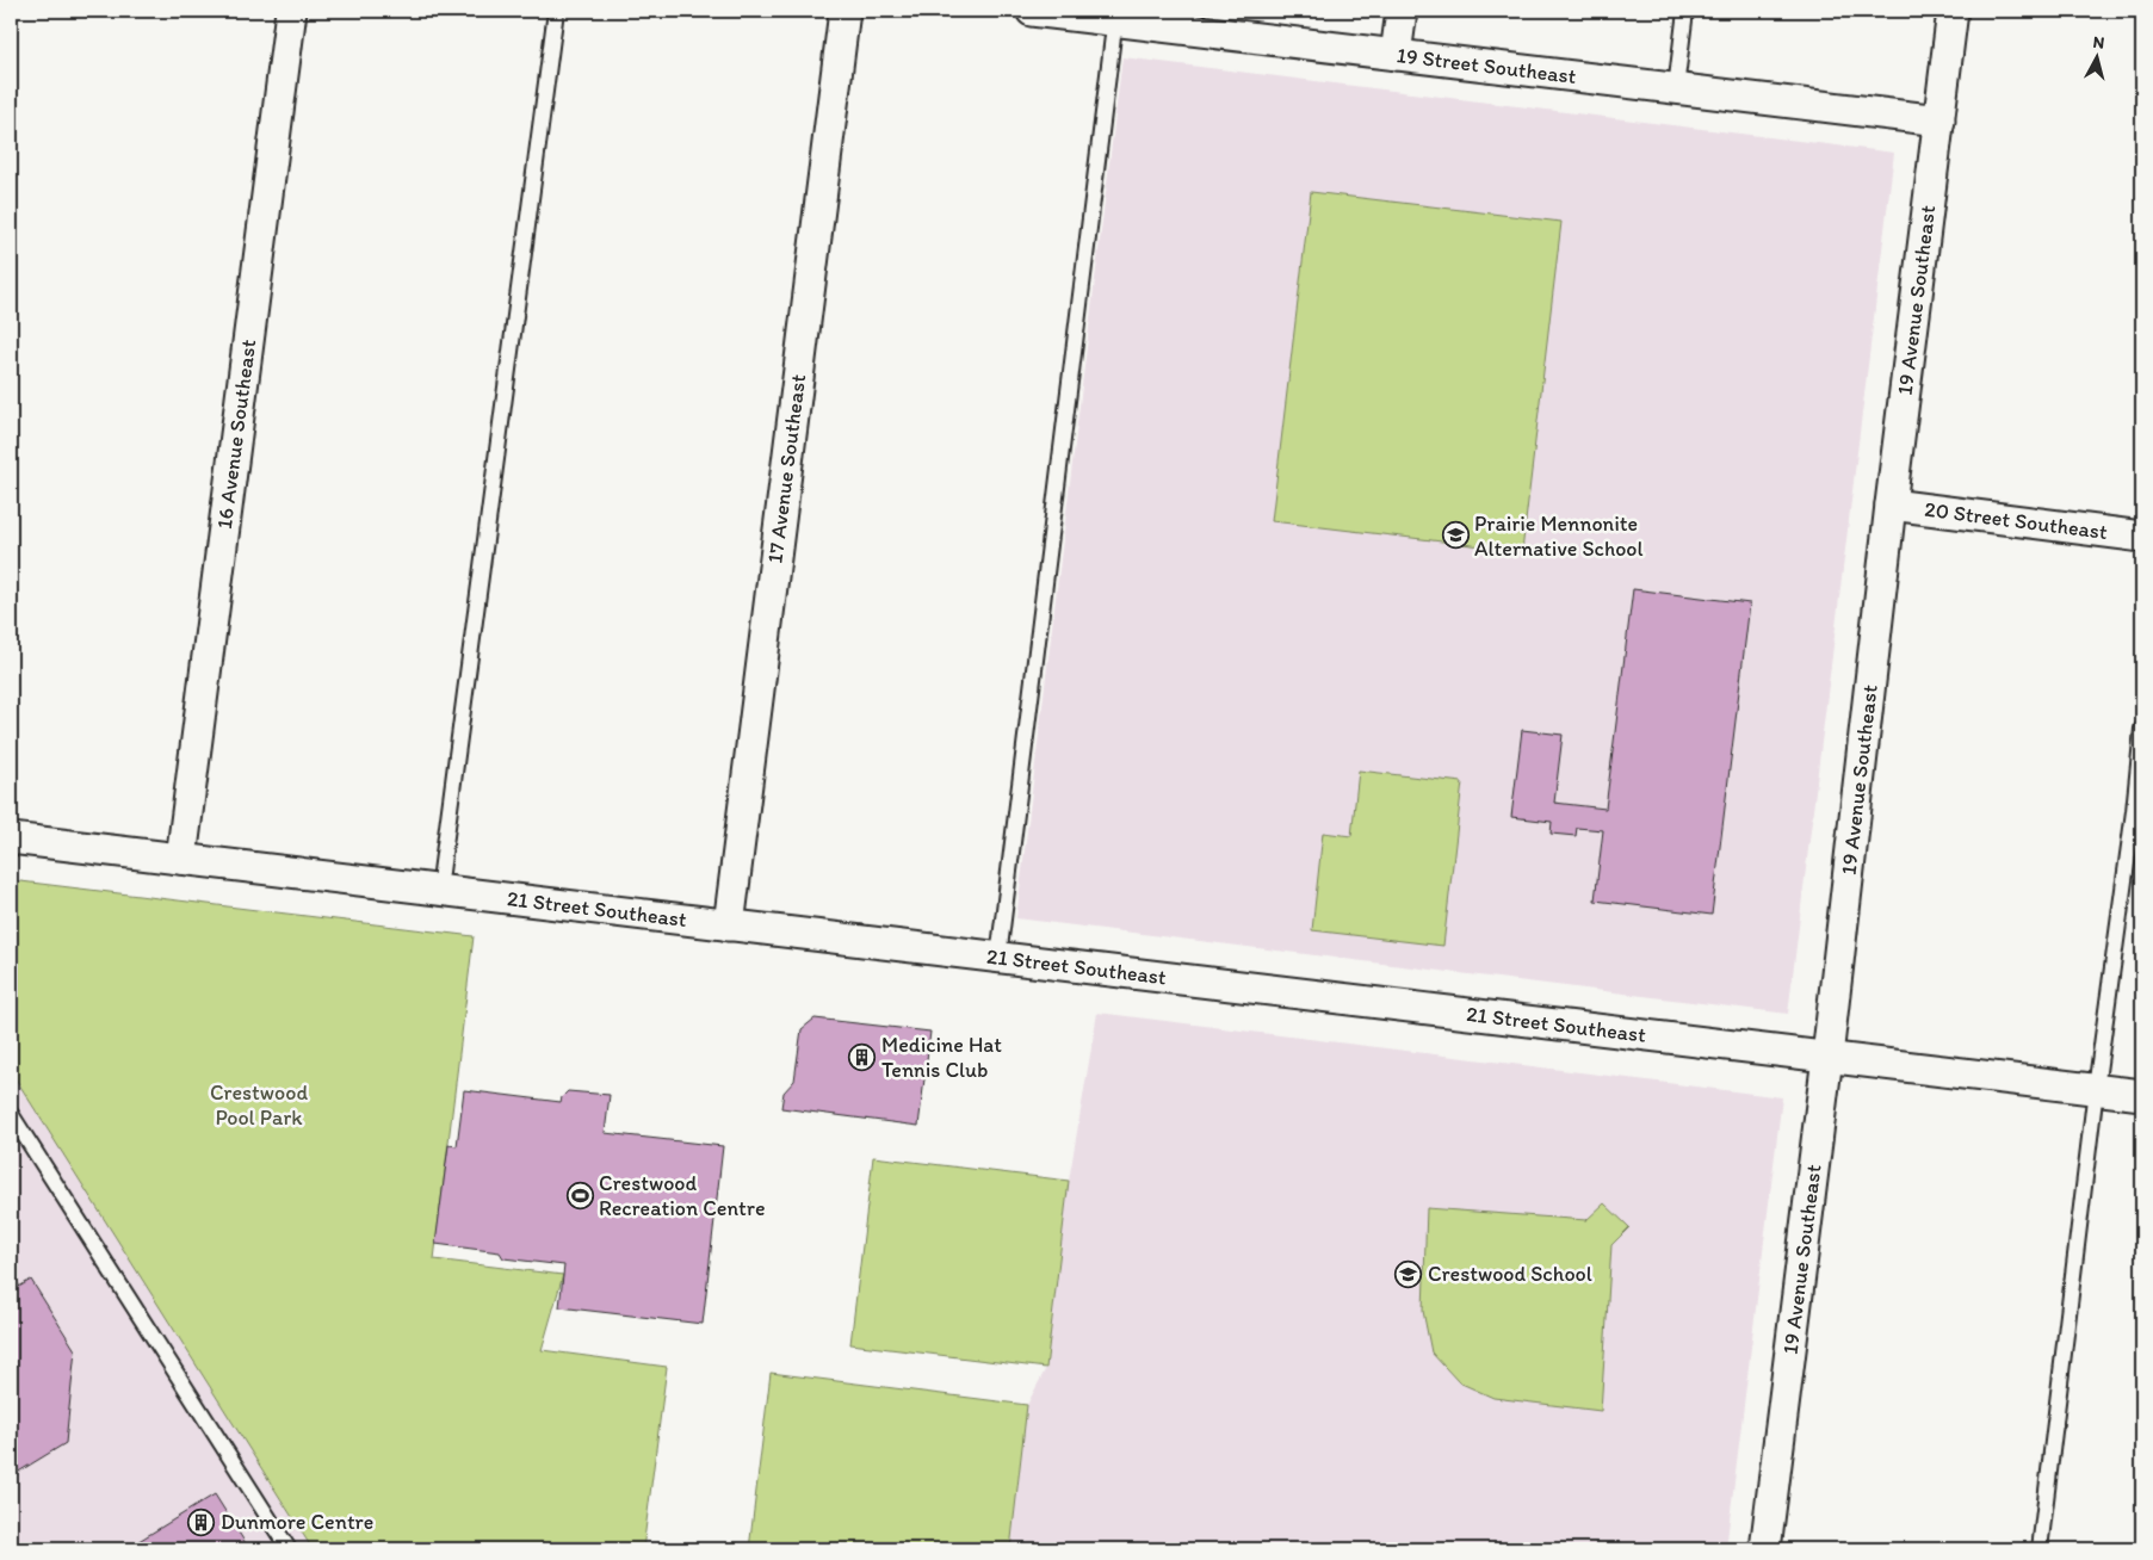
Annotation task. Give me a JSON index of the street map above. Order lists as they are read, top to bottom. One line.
{"streets":{"street":["19 Street Southeast","19 Avenue Southeast","16 Avenue Southeast","17 Avenue Southeast","20 Street Southeast","21 Street Southeast"]},"crossings":[["19 Street Southeast","19 Avenue Southeast"],["19 Avenue Southeast","20 Street Southeast"],["19 Avenue Southeast","21 Street Southeast"],["16 Avenue Southeast","21 Street Southeast"],["17 Avenue Southeast","21 Street Southeast"]],"parks":["Crestwood Pool Park"],"places":{"school or university":["Prairie Mennonite Alternative School","Crestwood School"],"building":["Medicine Hat Tennis Club","Dunmore Centre"],"sports":["Crestwood Recreation Centre"]},"north":"top"}
